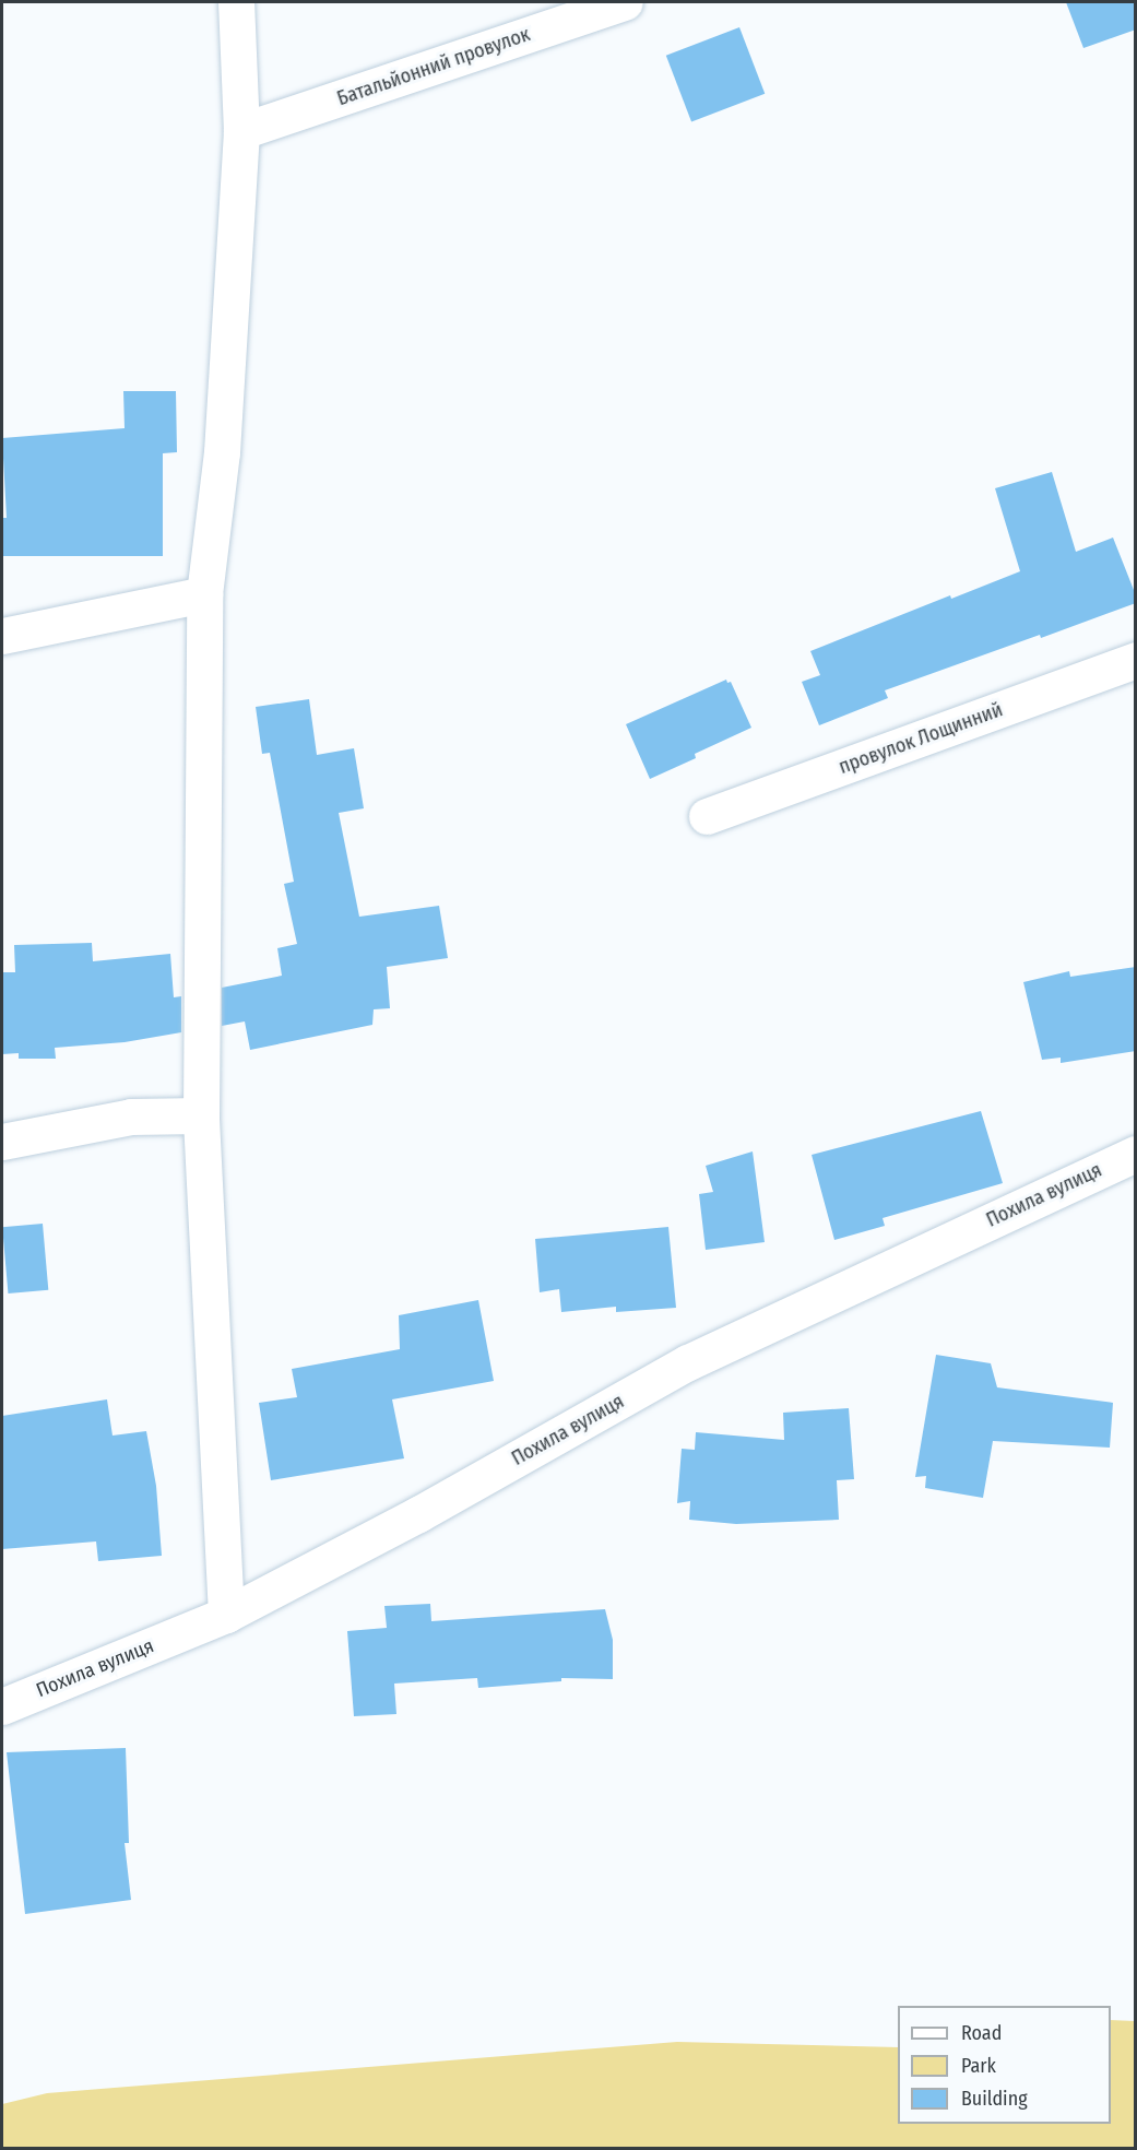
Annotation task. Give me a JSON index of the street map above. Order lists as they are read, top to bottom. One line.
{"streets":{"street":["Батальйонний провулок","провулок Лощинний","Похила вулиця"]},"legend":["Road","Park","Building"]}
